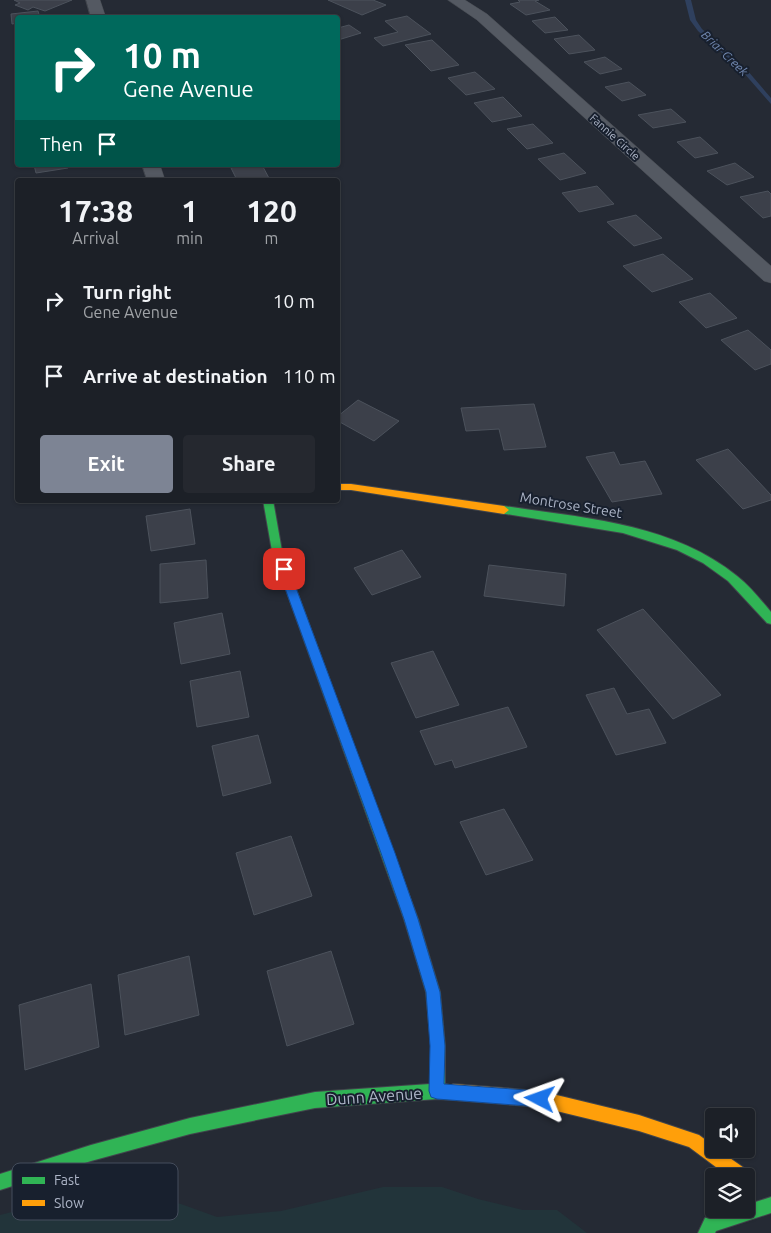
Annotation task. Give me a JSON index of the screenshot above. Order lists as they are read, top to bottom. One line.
{"streets":{"street":["Fannie Circle","Montrose Street","Dunn Avenue"]},"water":["Briar Creek"],"legend":["Fast","Slow"],"page":{"turn":["10 m","Gene Avenue"],"then":"Then","eta":["17:38","Arrival","1","min","120","m"],"list":[{"name":"Turn right","note":"Gene Avenue","value":"10 m"},{"name":"Arrive at destination","value":"110 m"}],"buttons":["Exit","Share"]}}
